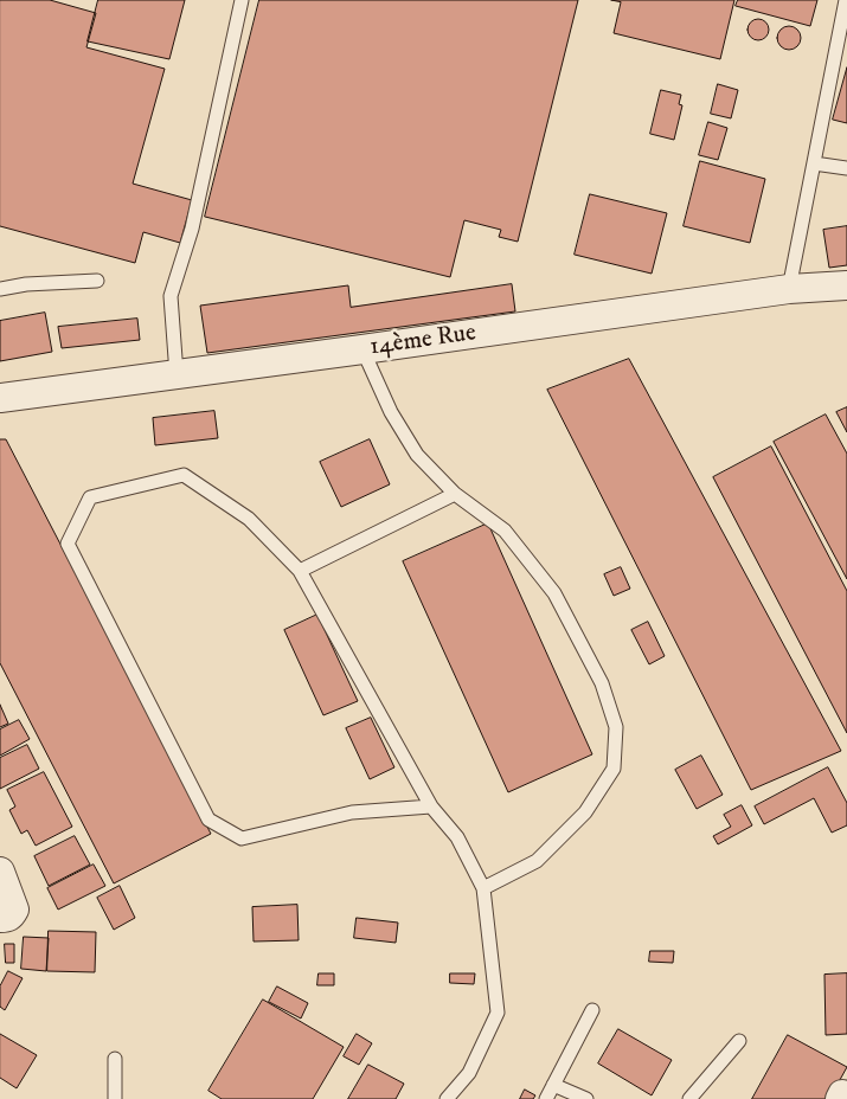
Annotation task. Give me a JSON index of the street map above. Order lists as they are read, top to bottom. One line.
{"streets":{"street":["14ème Rue"]}}
